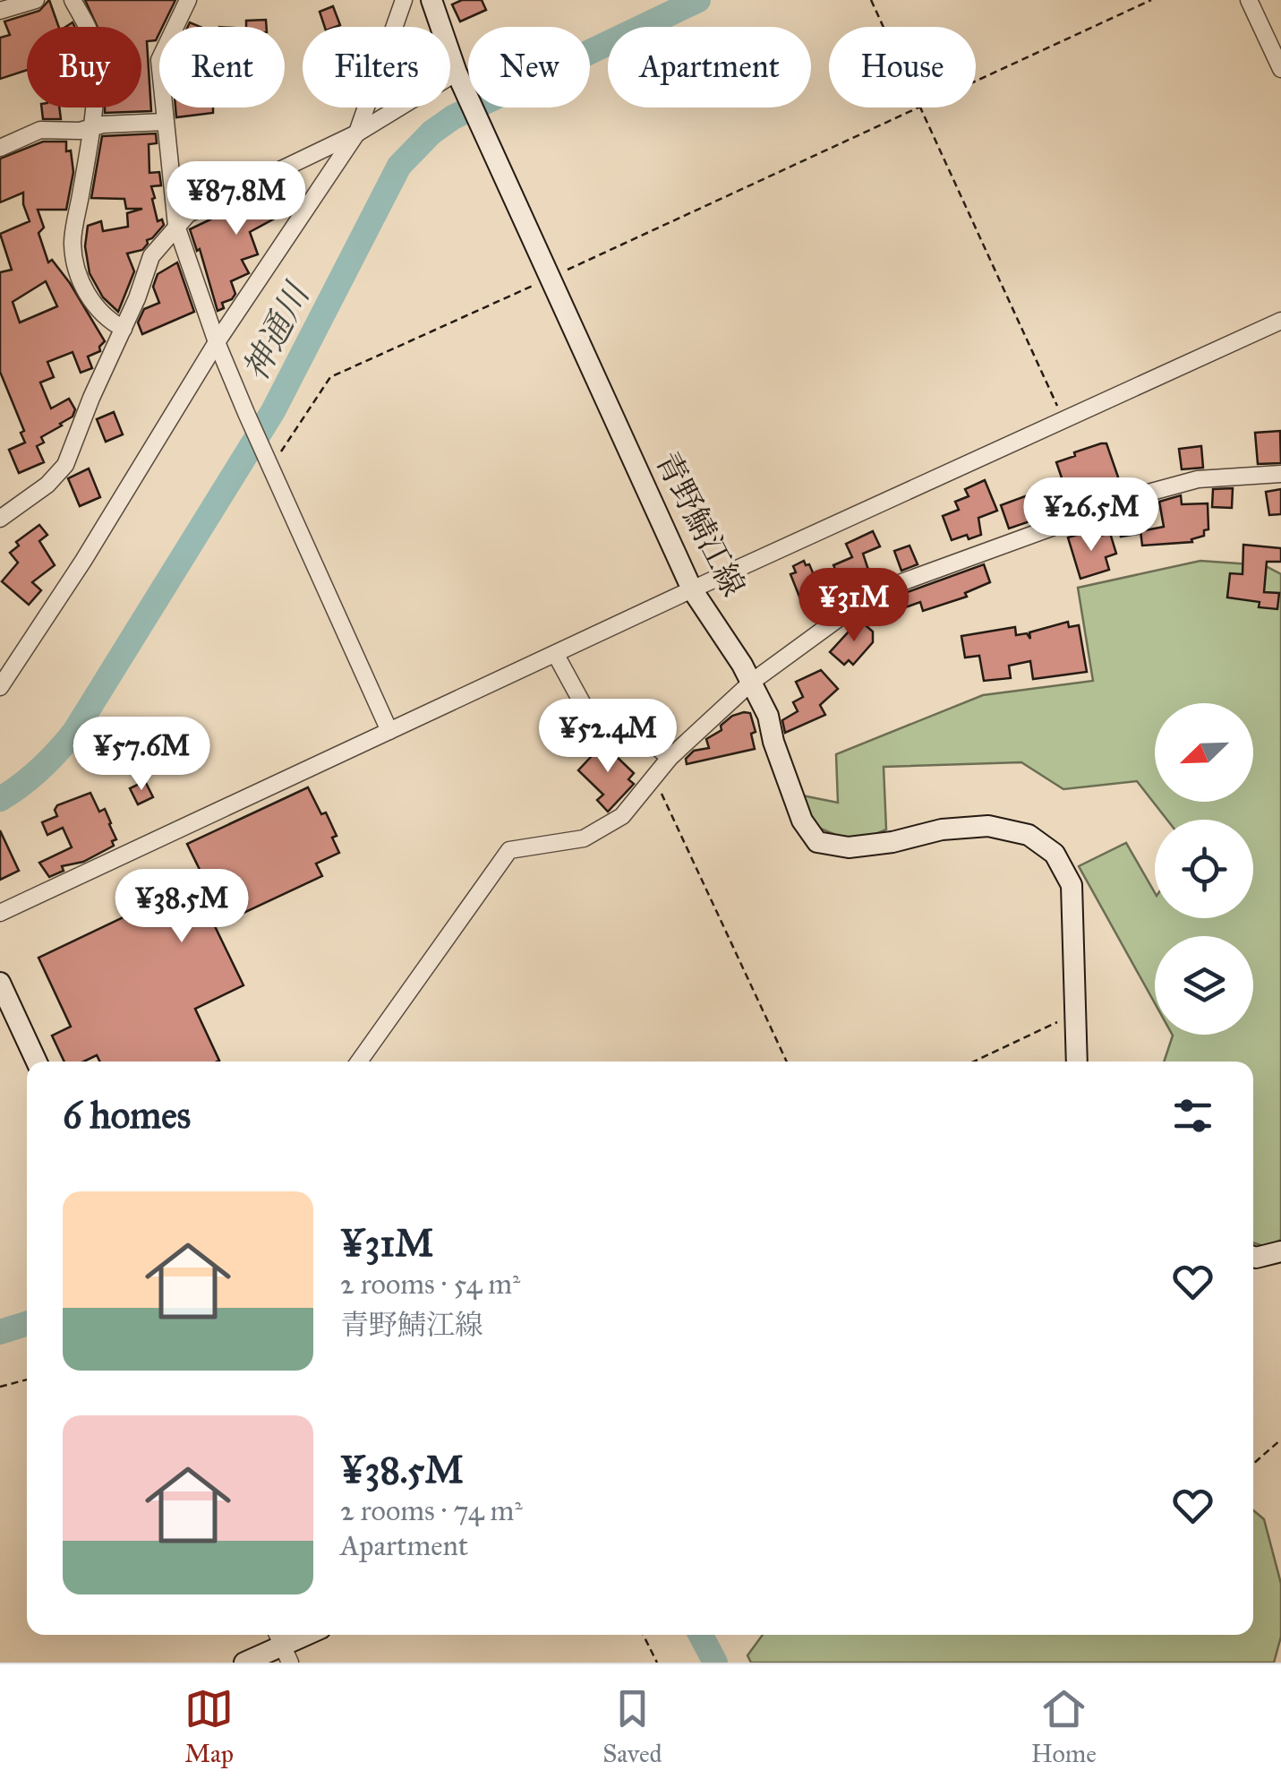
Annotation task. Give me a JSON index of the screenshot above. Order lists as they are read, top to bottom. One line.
{"streets":{"main road":["青野鯖江線"]},"water":["神通川"],"north":"bottom left","page":{"chip":["Buy","Rent","Filters","New","Apartment","House"],"price":["¥87.8M","¥26.5M","¥31M","¥52.4M","¥57.6M","¥38.5M"],"heading":"6 homes","list":[{"name":"¥31M","note":"2 rooms · 54 m² · 青野鯖江線"},{"name":"¥38.5M","note":"2 rooms · 74 m² · Apartment"}],"tabs":["Map","Saved","Home"]}}
